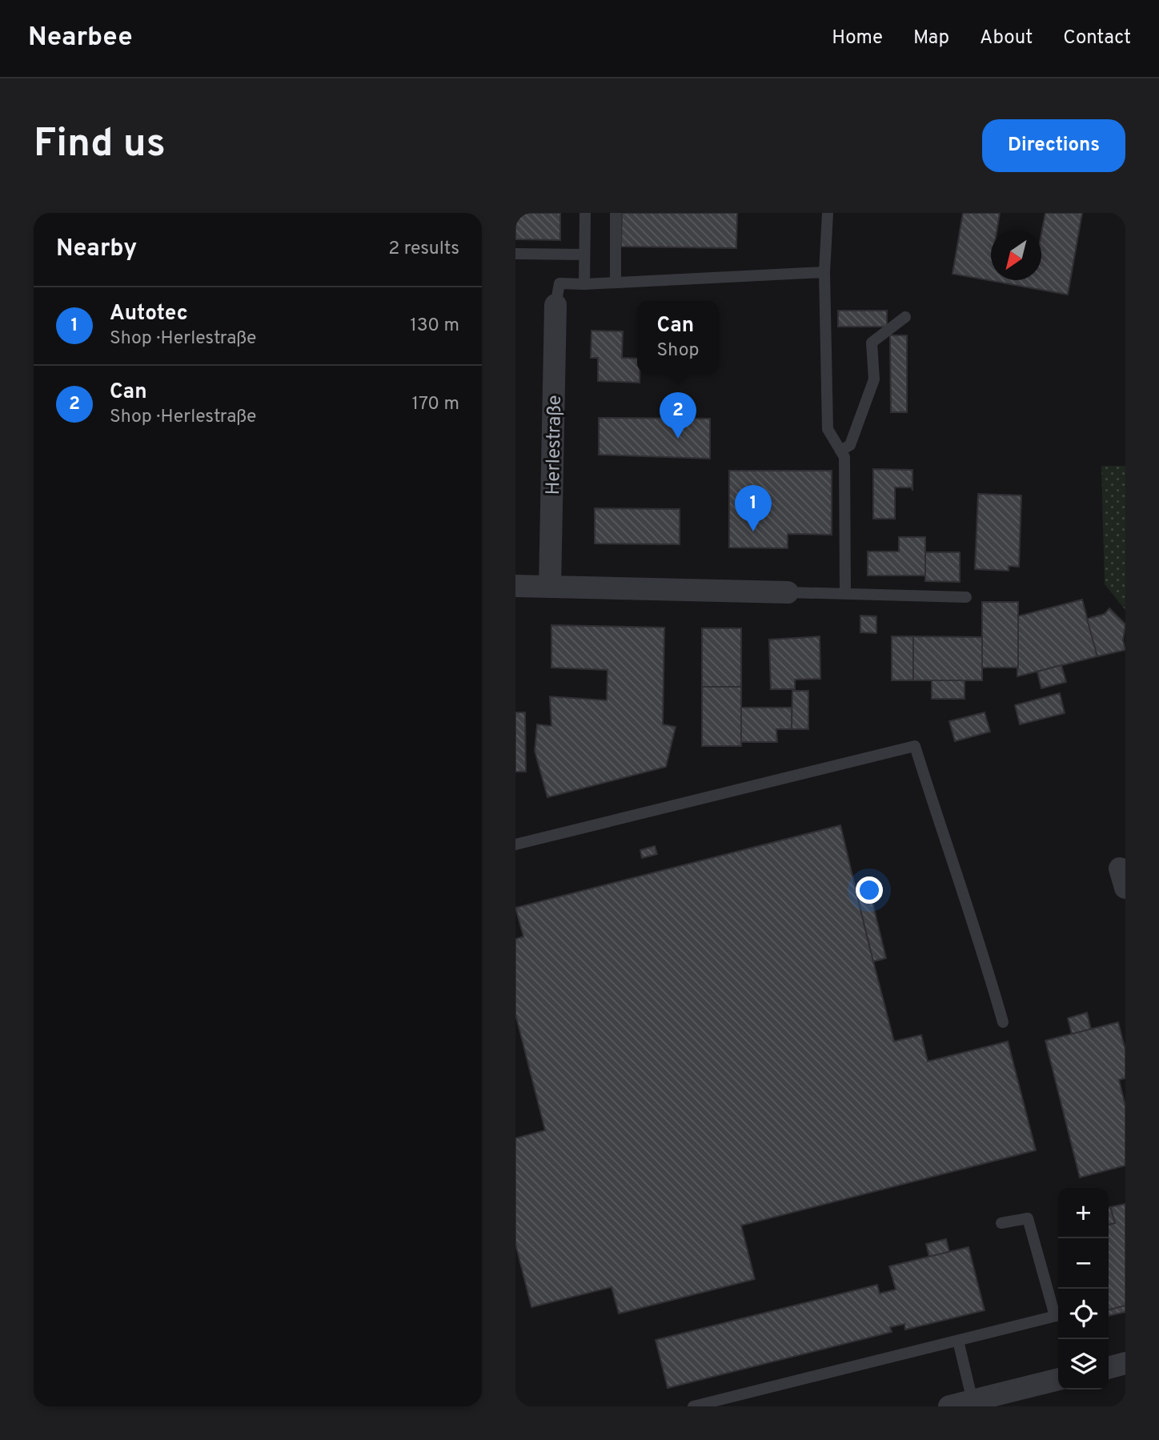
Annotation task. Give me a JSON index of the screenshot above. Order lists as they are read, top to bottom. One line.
{"streets":{"street":["Herlestraße"]},"north":"bottom left","page":{"header":"Nearbee","nav":["Home","Map","About","Contact"],"buttons":"Directions","title":"Find us","heading":["Nearby","2 results"],"list":[{"mark":"1","name":"Autotec","note":"Shop · Herlestraße","value":"130 m"},{"mark":"2","name":"Can","note":"Shop · Herlestraße","value":"170 m"}],"popup":["Can","Shop"],"pins":["2","1"],"map_buttons":["+","−"]}}
